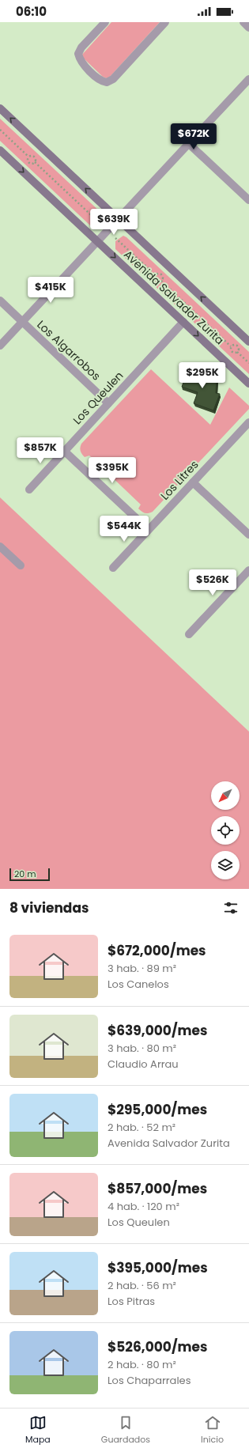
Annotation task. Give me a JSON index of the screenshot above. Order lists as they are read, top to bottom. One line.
{"streets":{"main road":["Avenida Salvador Zurita"],"street":["Los Algarrobos","Los Queulen","Los Litres"]},"crossings":[["Avenida Salvador Zurita","Los Queulen"],["Los Algarrobos","Los Queulen"]],"scale_bar":"20 m","north":"bottom left","page":{"status":"06:10","price":["$672K","$639K","$415K","$295K","$857K","$395K","$544K","$526K"],"scale":"20 m","heading":"8 viviendas","list":[{"name":"$672,000/mes","note":"3 hab. · 89 m² · Los Canelos"},{"name":"$639,000/mes","note":"3 hab. · 80 m² · Claudio Arrau"},{"name":"$295,000/mes","note":"2 hab. · 52 m² · Avenida Salvador Zurita"},{"name":"$857,000/mes","note":"4 hab. · 120 m² · Los Queulen"},{"name":"$395,000/mes","note":"2 hab. · 56 m² · Los Pitras"},{"name":"$526,000/mes","note":"2 hab. · 80 m² · Los Chaparrales"}],"tabs":["Mapa","Guardados","Inicio"]}}
